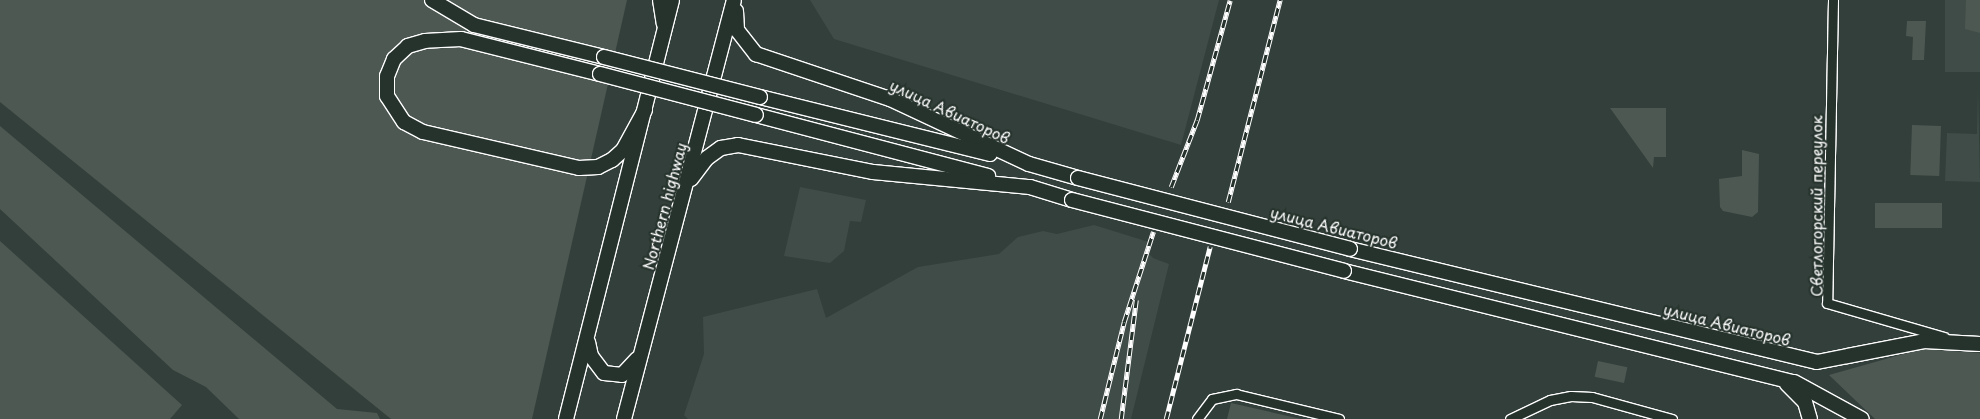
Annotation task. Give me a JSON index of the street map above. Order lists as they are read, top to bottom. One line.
{"streets":{"main road":["улица Авиаторов","Northern highway"],"street":["Светлогорский переулок"]},"crossings":[["улица Авиаторов","Northern highway"],["улица Авиаторов","Светлогорский переулок"]]}
